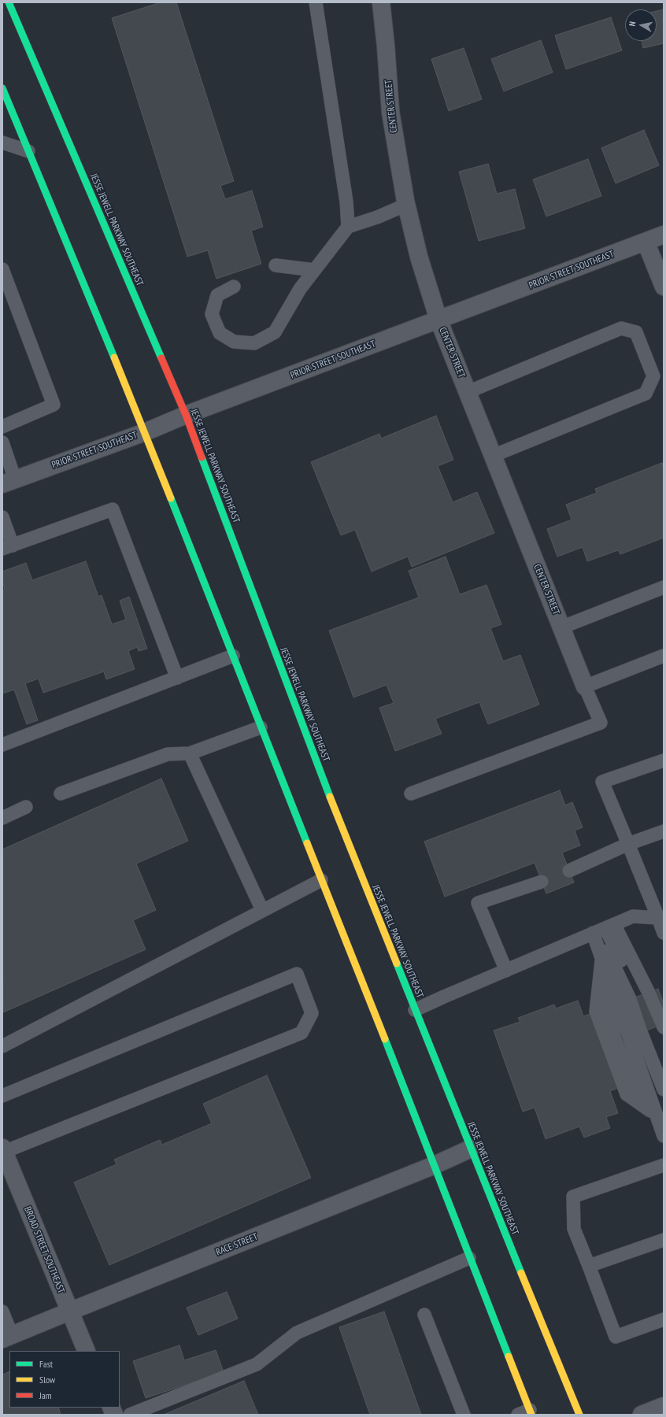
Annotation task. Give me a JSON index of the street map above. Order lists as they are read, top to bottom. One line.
{"streets":{"main road":["JESSE JEWELL PARKWAY SOUTHEAST"],"street":["CENTER STREET","PRIOR STREET SOUTHEAST","RACE STREET","BROAD STREET SOUTHEAST"]},"crossings":[["CENTER STREET","PRIOR STREET SOUTHEAST"],["JESSE JEWELL PARKWAY SOUTHEAST","PRIOR STREET SOUTHEAST"],["JESSE JEWELL PARKWAY SOUTHEAST","RACE STREET"],["RACE STREET","BROAD STREET SOUTHEAST"]],"legend":["Fast","Slow","Jam"],"north":"left"}
